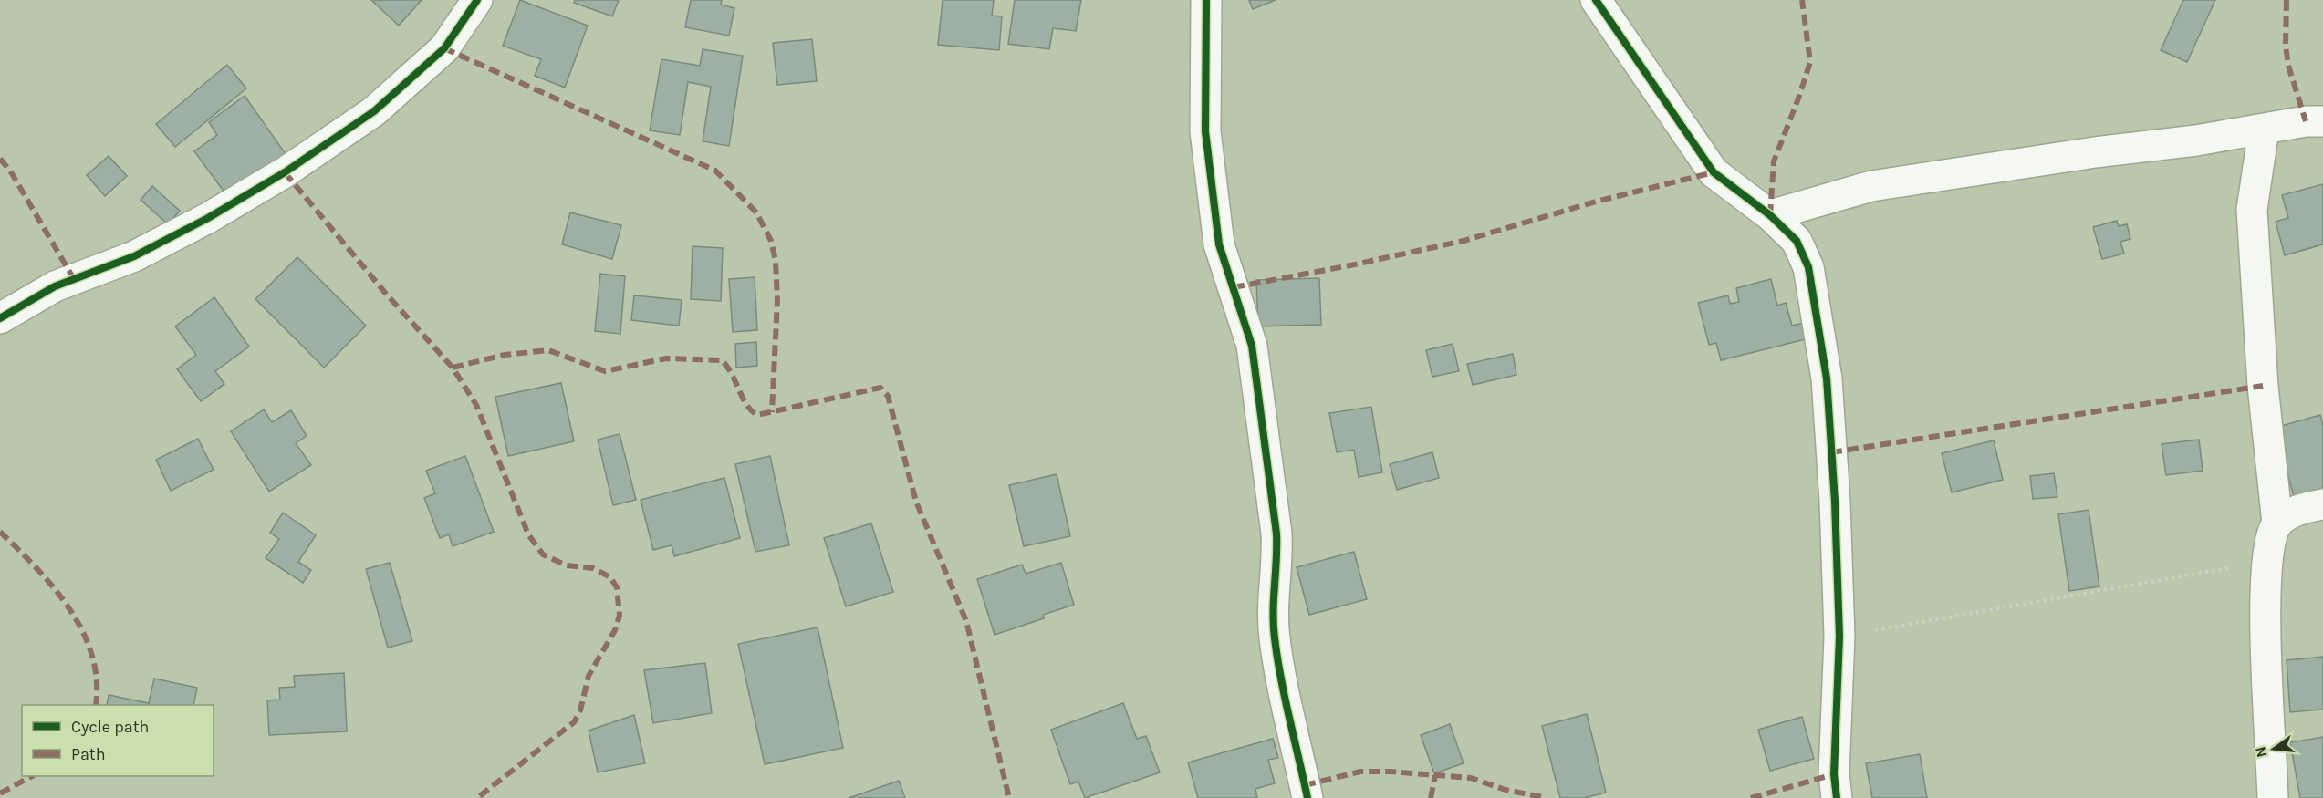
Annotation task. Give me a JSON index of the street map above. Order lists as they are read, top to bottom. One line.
{"legend":["Cycle path","Path"],"north":"left"}
